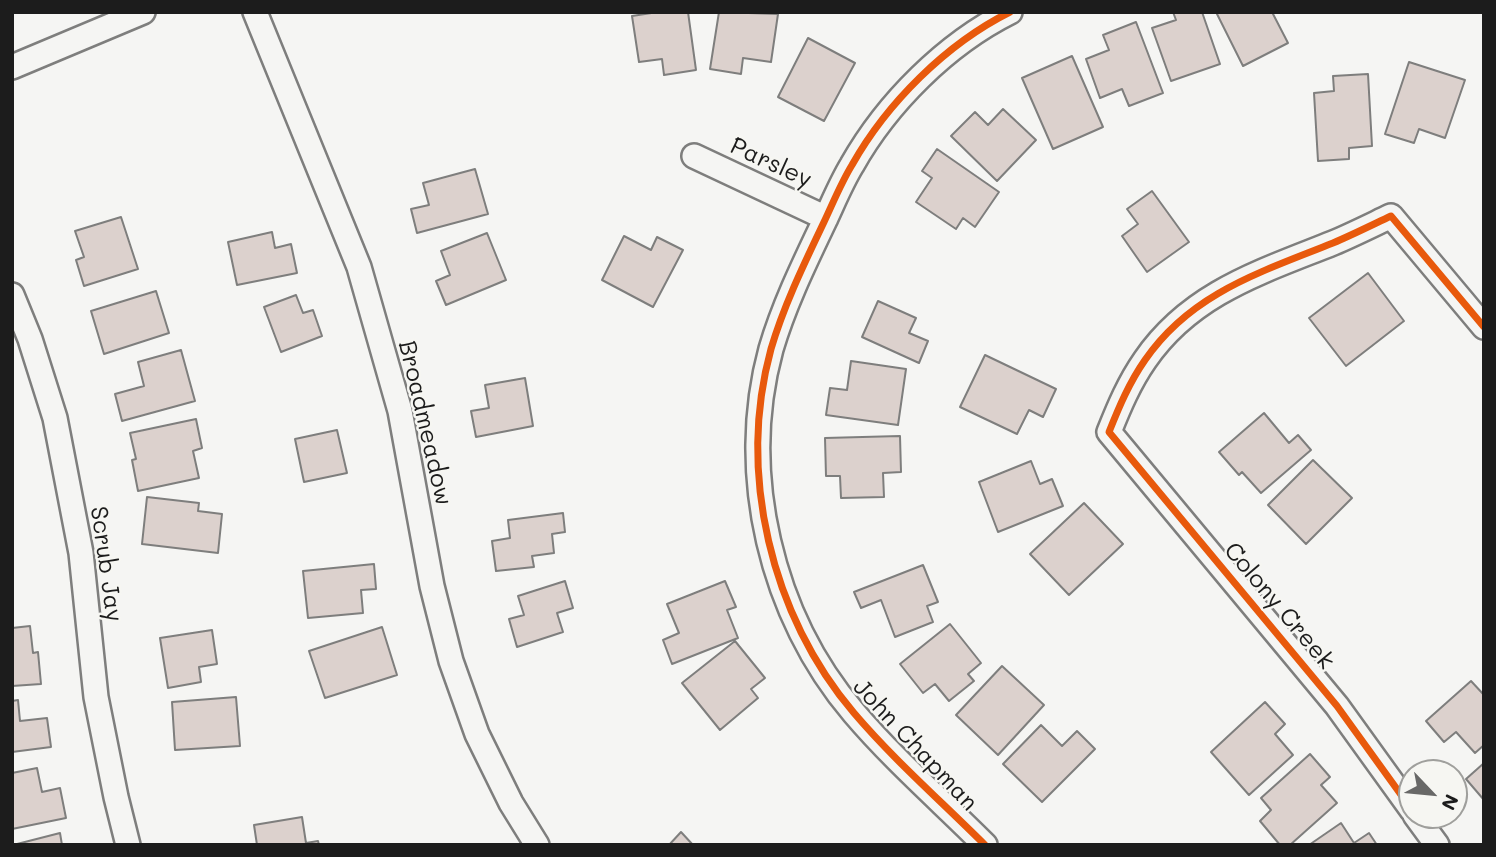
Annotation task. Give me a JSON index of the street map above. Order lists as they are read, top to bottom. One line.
{"streets":{"street":["Parsley","Broadmeadow","Scrub Jay","Colony Creek","John Chapman"]},"crossings":[["Parsley","John Chapman"]],"north":"bottom right"}
